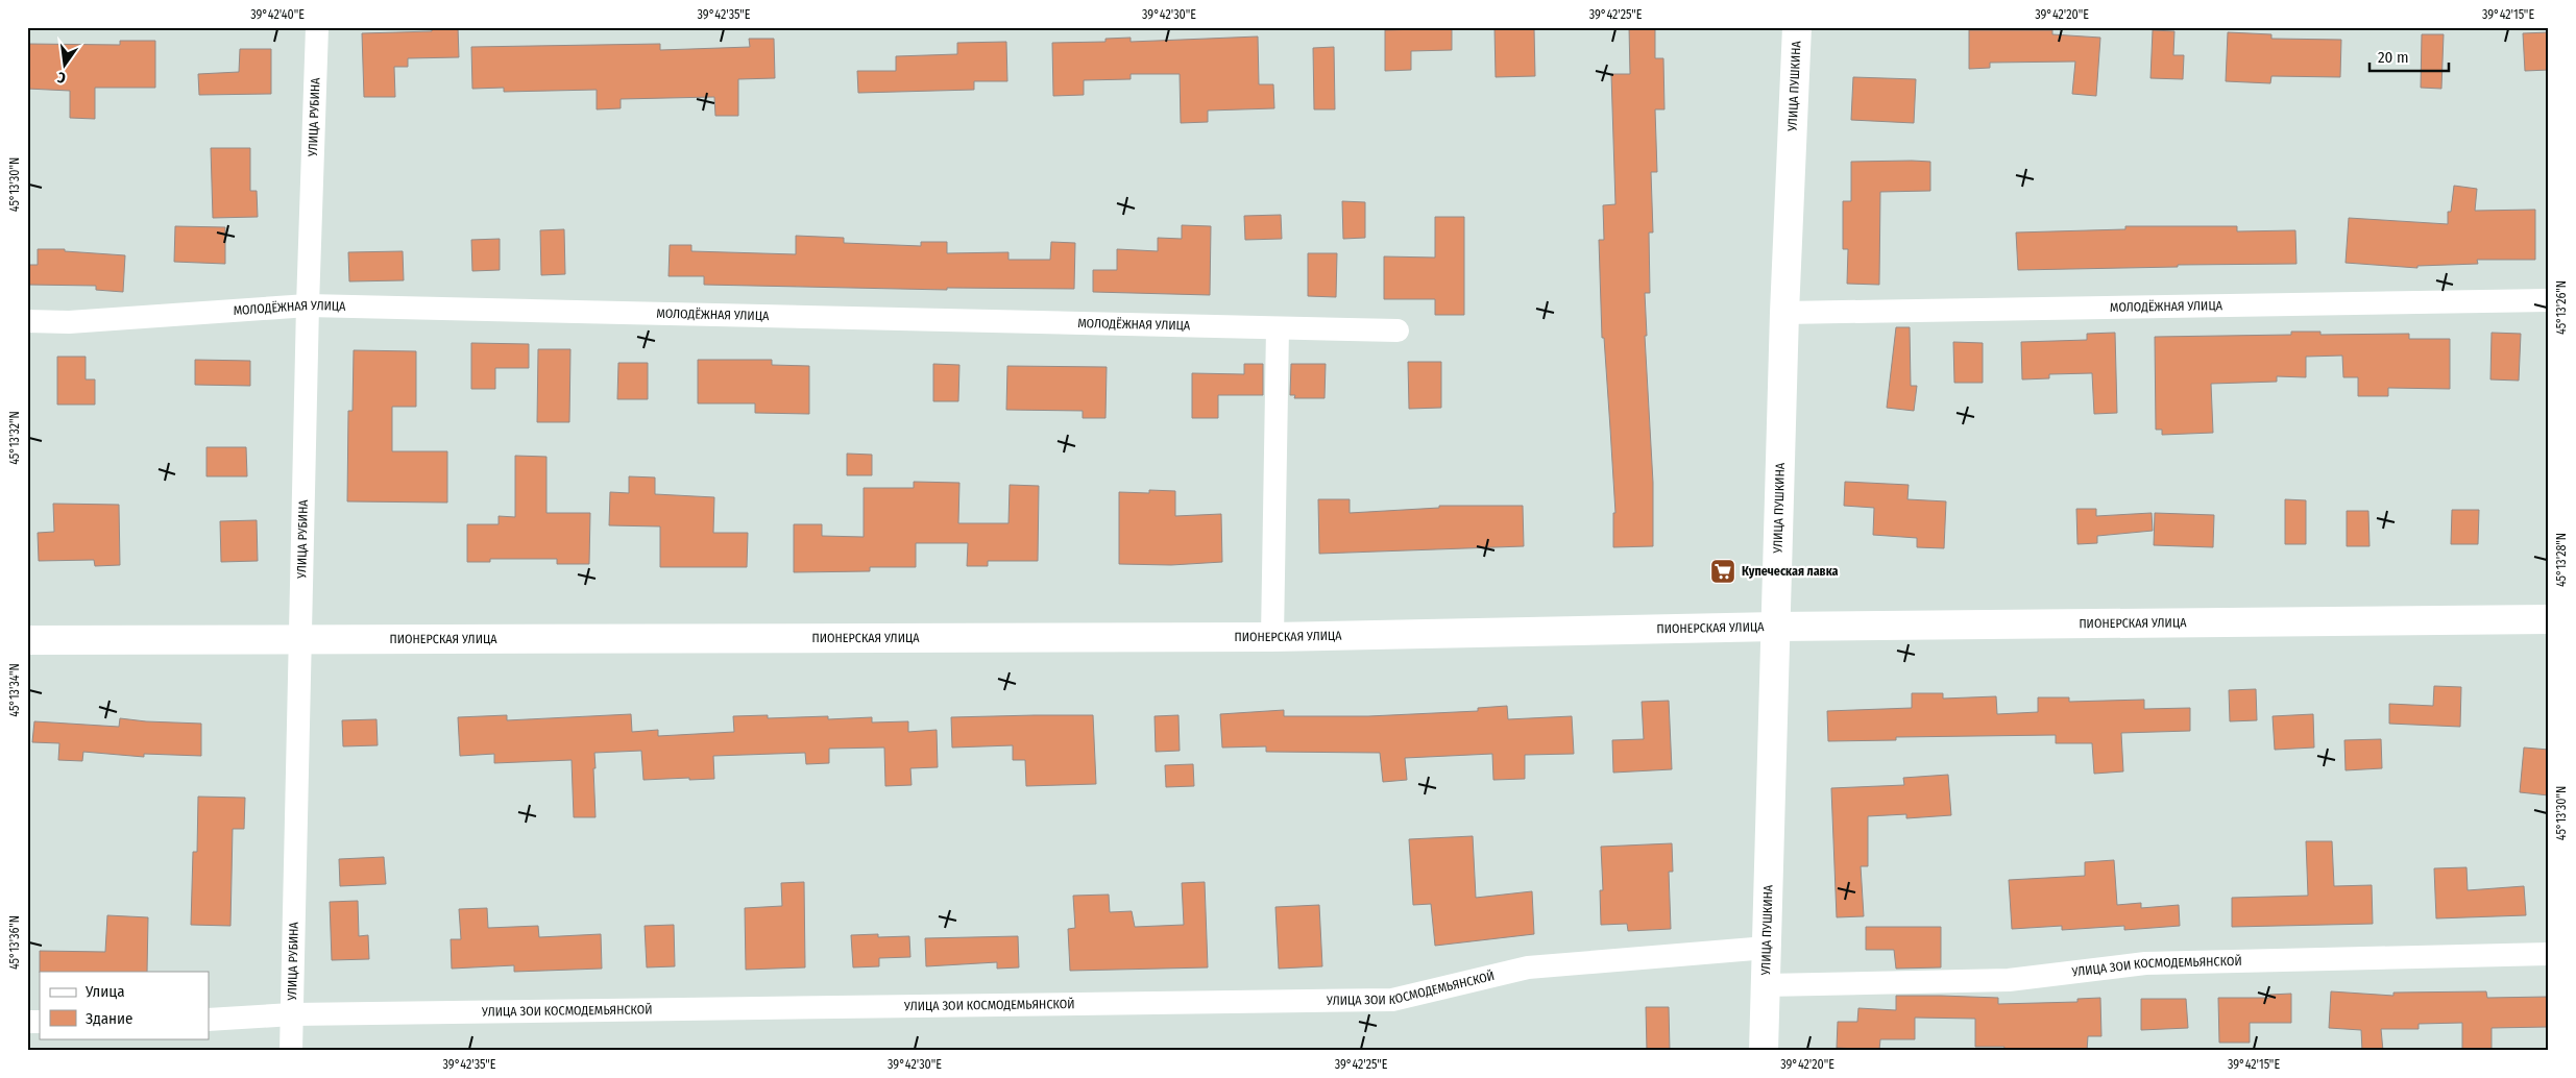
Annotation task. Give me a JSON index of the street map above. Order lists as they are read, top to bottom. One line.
{"streets":{"street":["УЛИЦА ПУШКИНА","УЛИЦА РУБИНА","МОЛОДЁЖНАЯ УЛИЦА","ПИОНЕРСКАЯ УЛИЦА","УЛИЦА ЗОИ КОСМОДЕМЬЯНСКОЙ"]},"crossings":[["УЛИЦА ПУШКИНА","МОЛОДЁЖНАЯ УЛИЦА"],["УЛИЦА ПУШКИНА","ПИОНЕРСКАЯ УЛИЦА"],["УЛИЦА ПУШКИНА","УЛИЦА ЗОИ КОСМОДЕМЬЯНСКОЙ"],["УЛИЦА РУБИНА","МОЛОДЁЖНАЯ УЛИЦА"],["УЛИЦА РУБИНА","ПИОНЕРСКАЯ УЛИЦА"],["УЛИЦА РУБИНА","УЛИЦА ЗОИ КОСМОДЕМЬЯНСКОЙ"]],"places":{"supermarket":["Купеческая лавка"]},"legend":["Улица","Здание"],"scale_bar":"20 m","north":"bottom","coordinates":["39°42'40\"E","39°42'35\"E","39°42'30\"E","39°42'25\"E","39°42'20\"E","39°42'15\"E","45°13'30\"N","45°13'26\"N","45°13'32\"N","45°13'28\"N","45°13'34\"N","45°13'36\"N"]}
